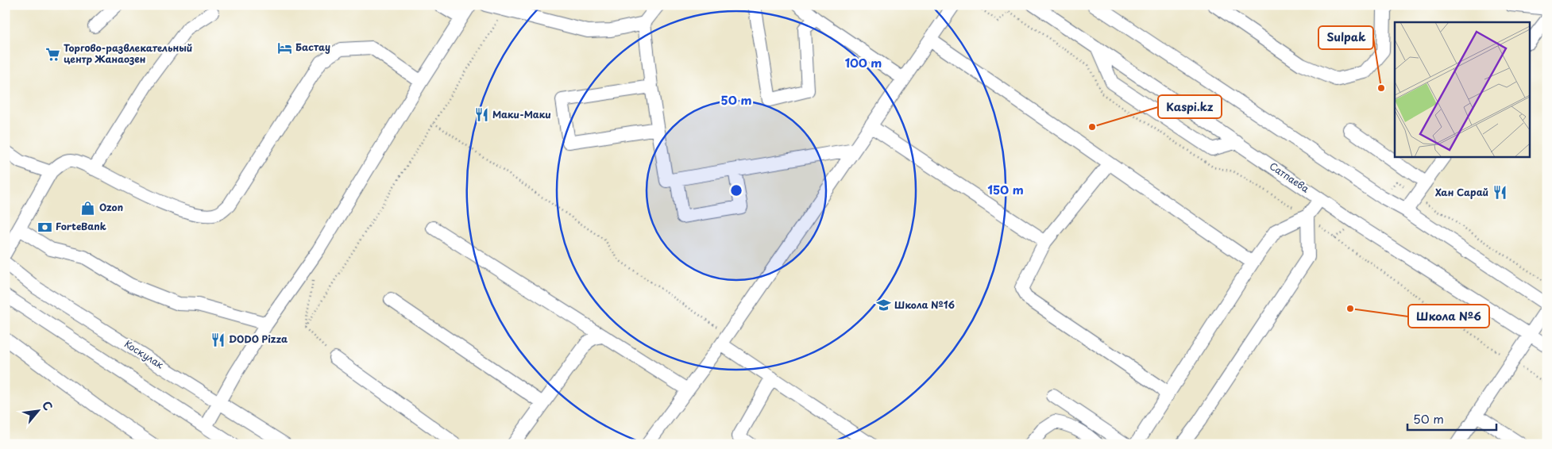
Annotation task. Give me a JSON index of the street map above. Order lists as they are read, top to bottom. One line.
{"streets":{"street":["Сатпаева","Коскулак"]},"places":{"hotel":["Бастау"],"supermarket":["Торгово-развлекательный центр Жанаозен"],"other":["Sulpak","Kaspi.kz","Школа №6"],"restaurant":["Маки-Маки","Хан Сарай","DODO Pizza"],"shop":["Ozon"],"bank":["ForteBank"],"school or university":["Школа №16"]},"scale_bar":"50 m","north":"top right","rings":["100 m","50 m","150 m"]}
